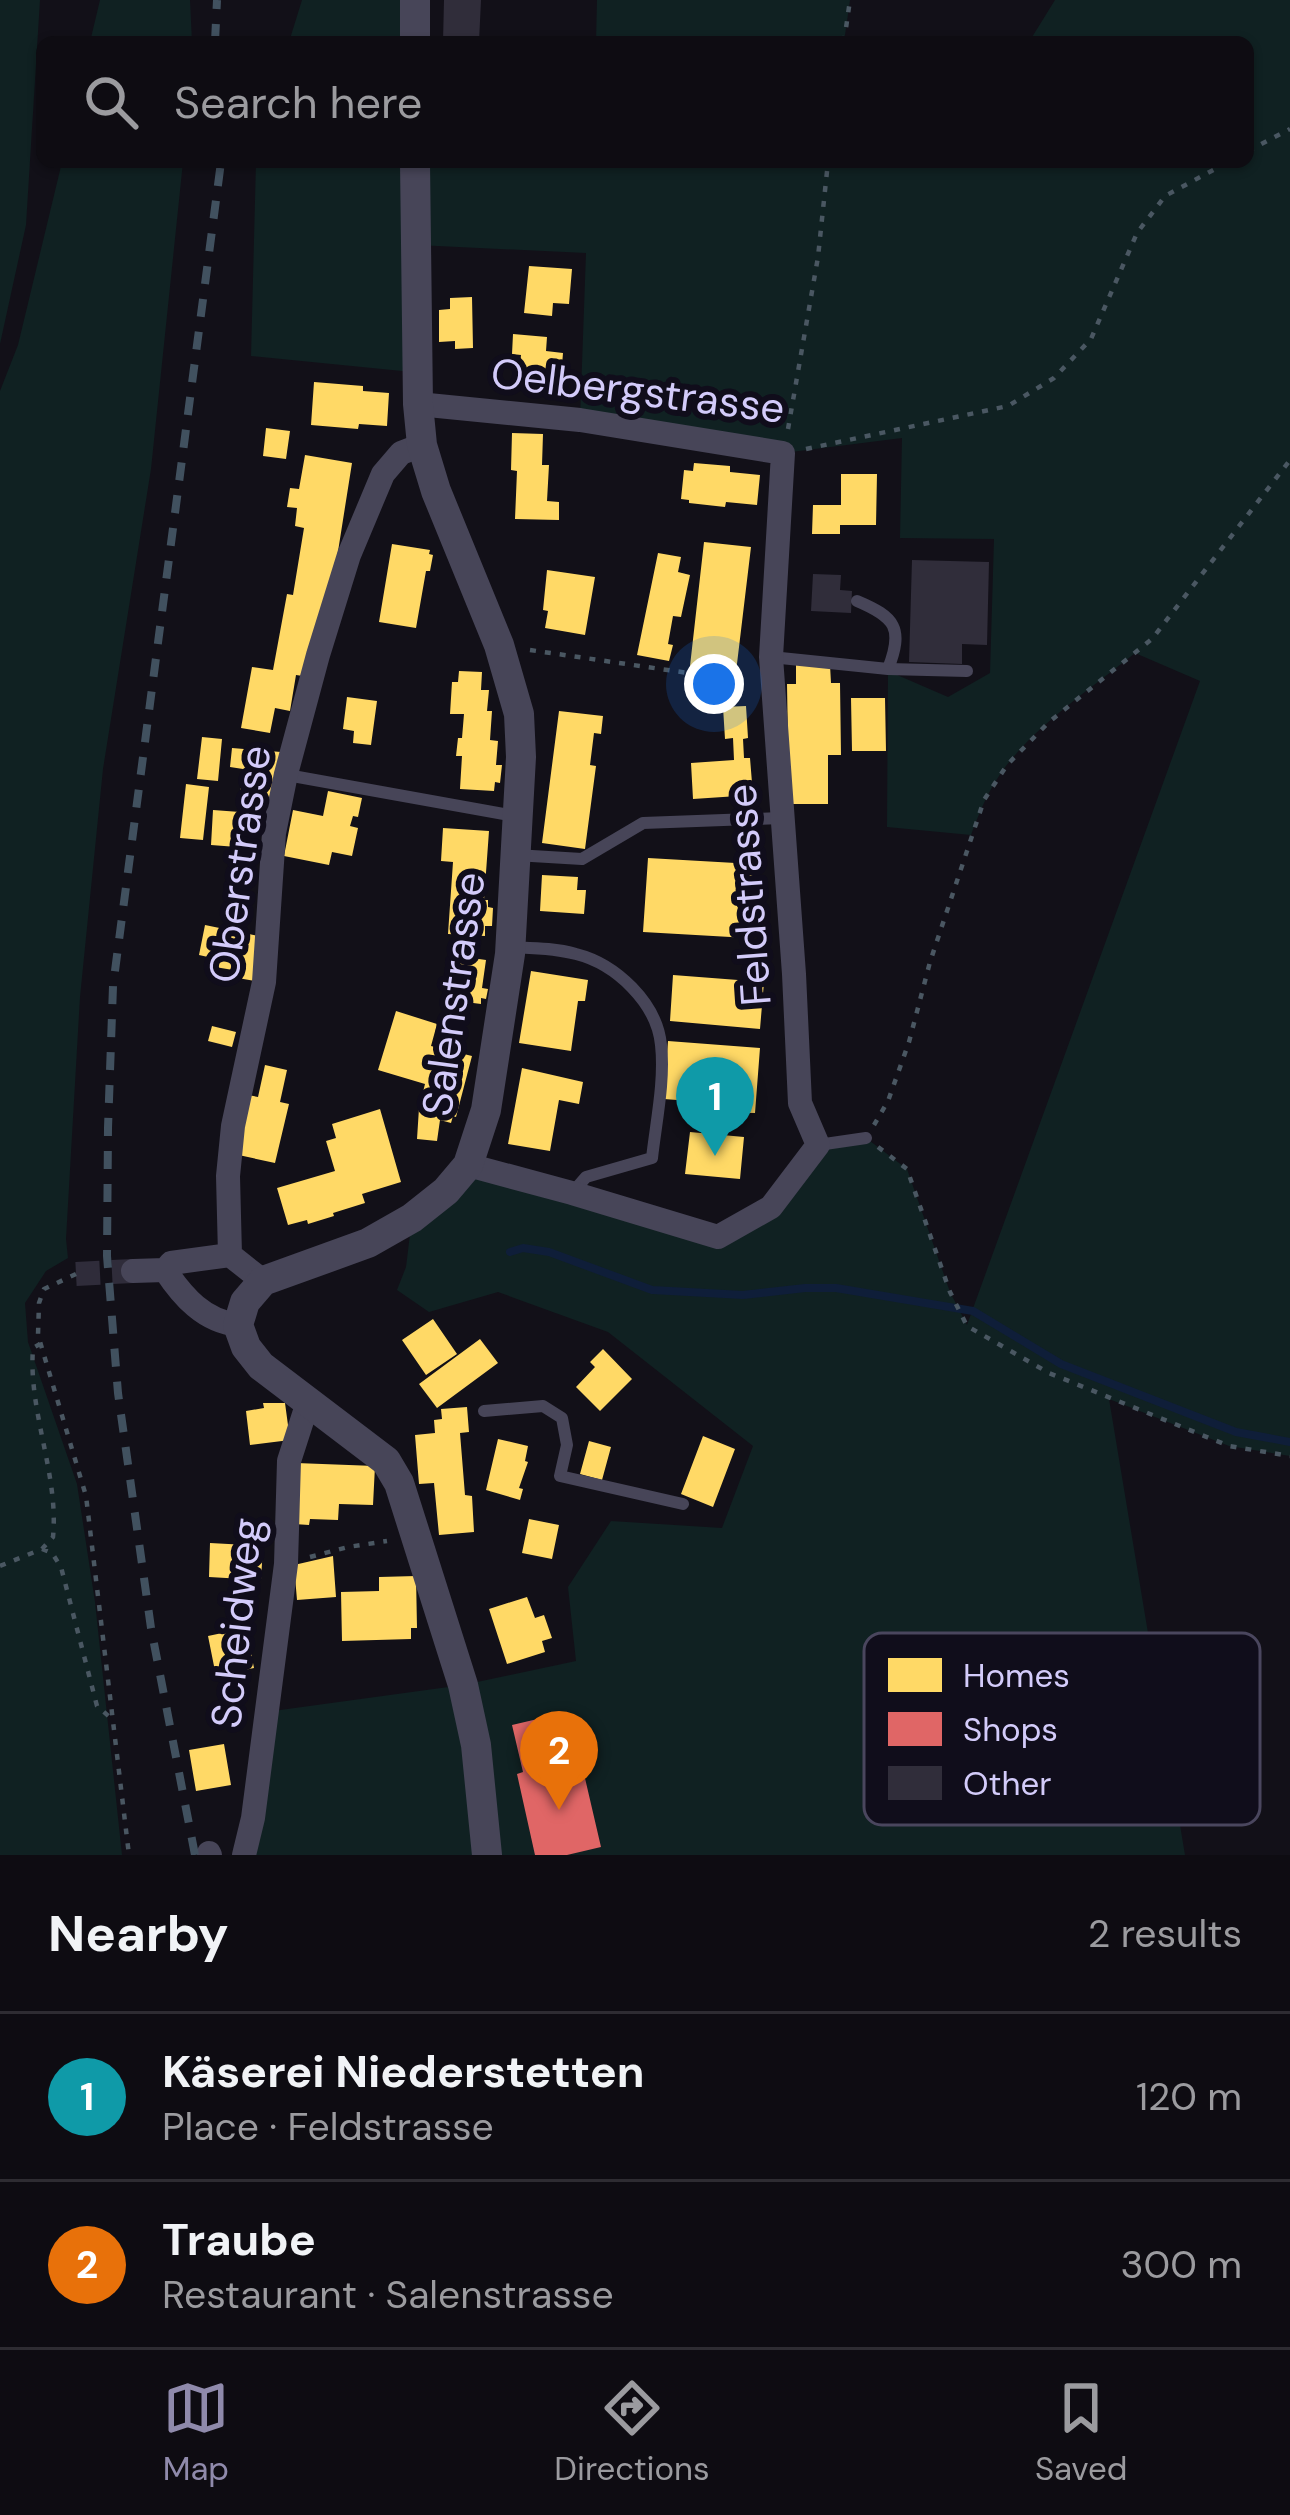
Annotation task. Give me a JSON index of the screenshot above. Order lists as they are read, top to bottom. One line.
{"streets":{"street":["Oelbergstrasse","Oberstrasse","Feldstrasse","Salenstrasse","Scheidweg"]},"crossings":[["Oelbergstrasse","Feldstrasse"],["Oelbergstrasse","Salenstrasse"],["Oberstrasse","Salenstrasse"]],"legend":["Homes","Shops","Other"],"page":{"search":"Search here","pins":["1","2"],"heading":["Nearby","2 results"],"list":[{"mark":"1","name":"Käserei Niederstetten","note":"Place · Feldstrasse","value":"120 m"},{"mark":"2","name":"Traube","note":"Restaurant · Salenstrasse","value":"300 m"}],"nav":["Map","Directions","Saved"]}}
